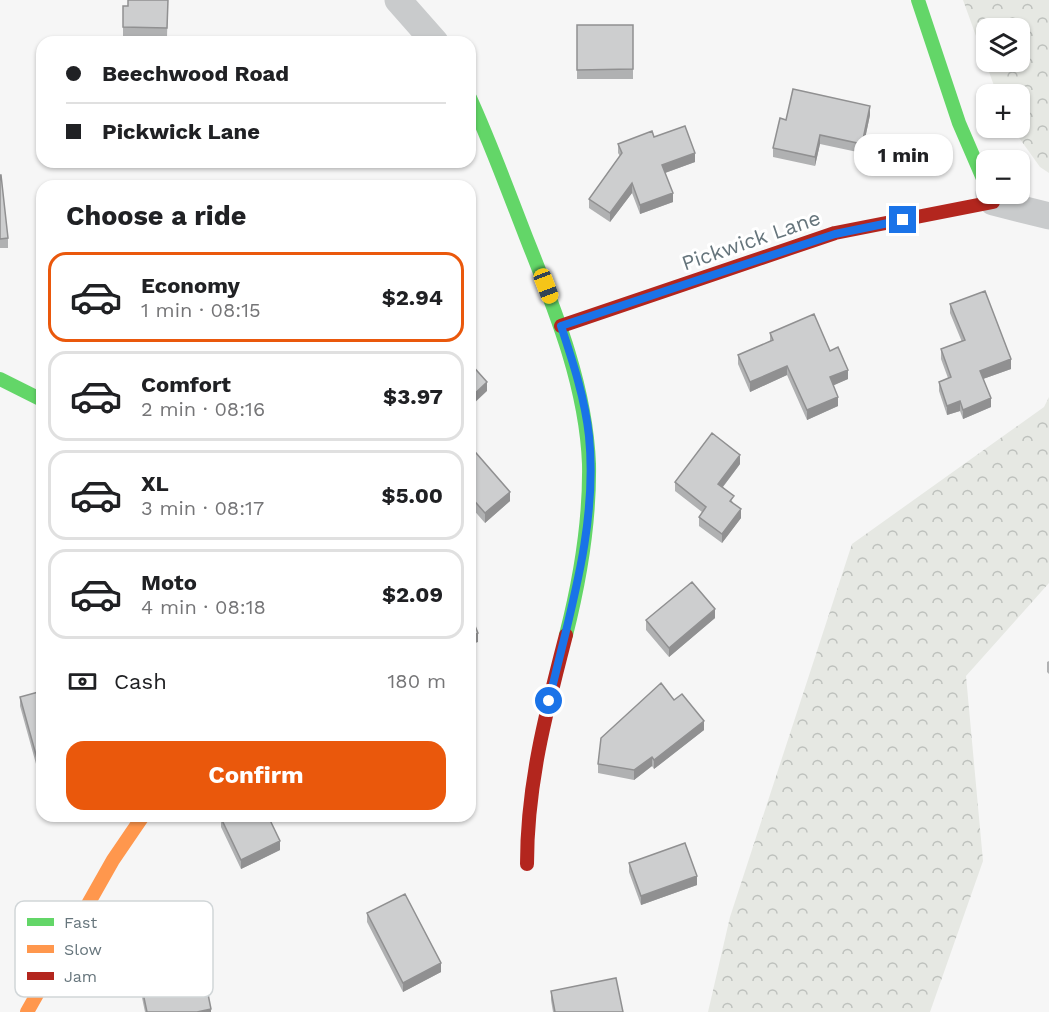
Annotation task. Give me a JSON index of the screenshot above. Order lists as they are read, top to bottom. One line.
{"streets":{"street":["Pickwick Lane"]},"legend":["Fast","Slow","Jam"],"page":{"map_buttons":["+","−"],"banner":["Beechwood Road","Pickwick Lane"],"bubble":"1 min","heading":"Choose a ride","list":[{"name":"Economy","note":"1 min · 08:15","value":"$2.94"},{"name":"Comfort","note":"2 min · 08:16","value":"$3.97"},{"name":"XL","note":"3 min · 08:17","value":"$5.00"},{"name":"Moto","note":"4 min · 08:18","value":"$2.09"}],"pay":["Cash","180 m"],"buttons":"Confirm"}}
